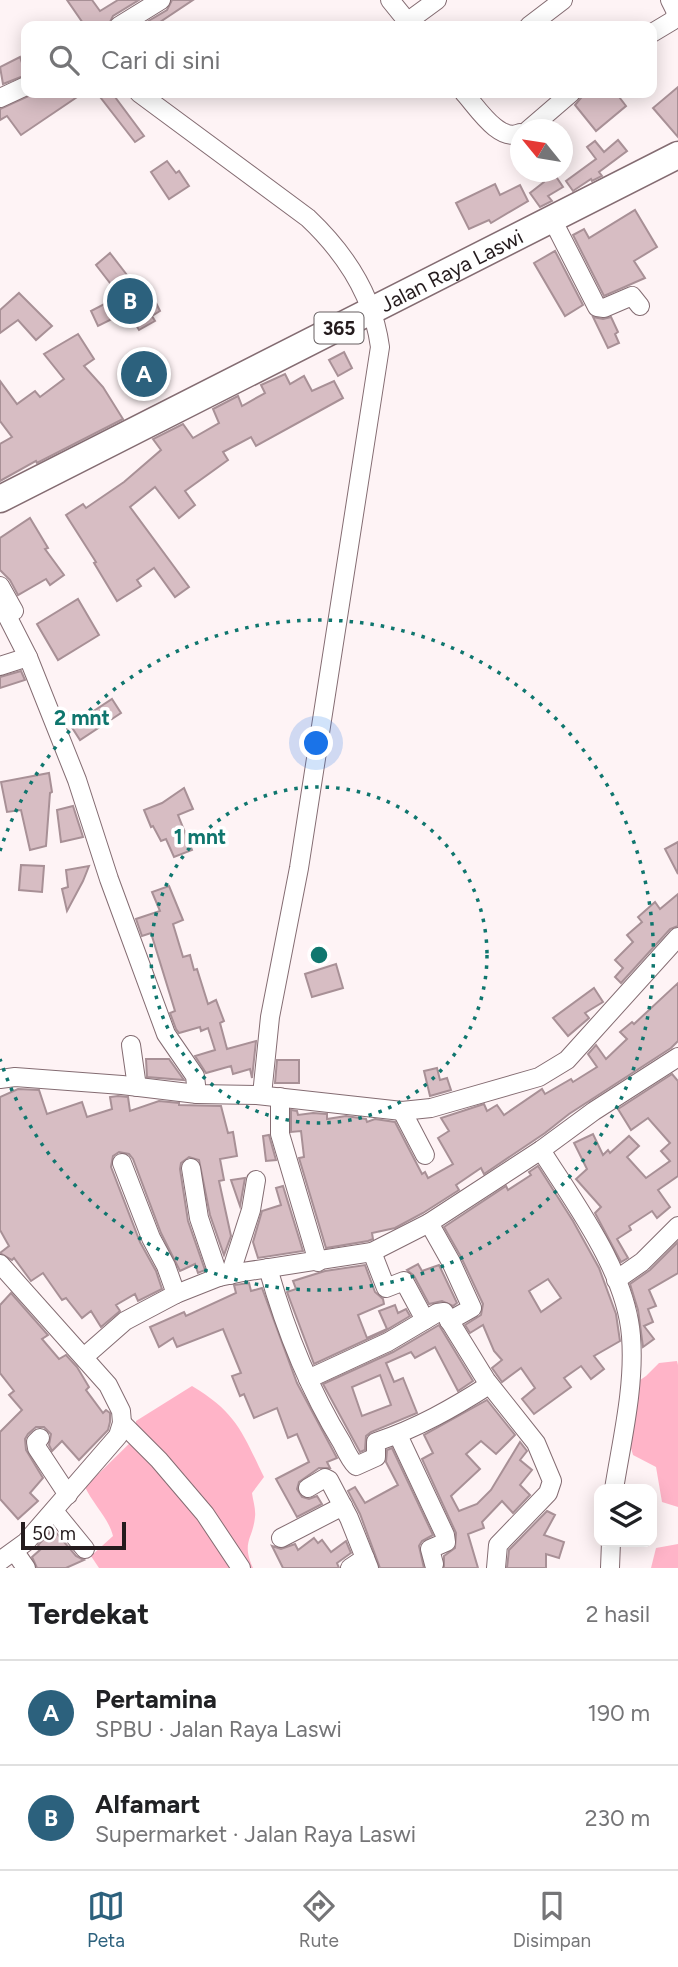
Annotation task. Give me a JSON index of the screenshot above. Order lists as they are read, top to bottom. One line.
{"streets":{"main road":["Jalan Raya Laswi","365"]},"scale_bar":"50 m","north":"top left","page":{"search":"Cari di sini","pins":["B","A"],"scale":"50 m","heading":["Terdekat","2 hasil"],"list":[{"mark":"A","name":"Pertamina","note":"SPBU · Jalan Raya Laswi","value":"190 m"},{"mark":"B","name":"Alfamart","note":"Supermarket · Jalan Raya Laswi","value":"230 m"}],"nav":["Peta","Rute","Disimpan"]},"rings":["2 mnt","1 mnt"]}
